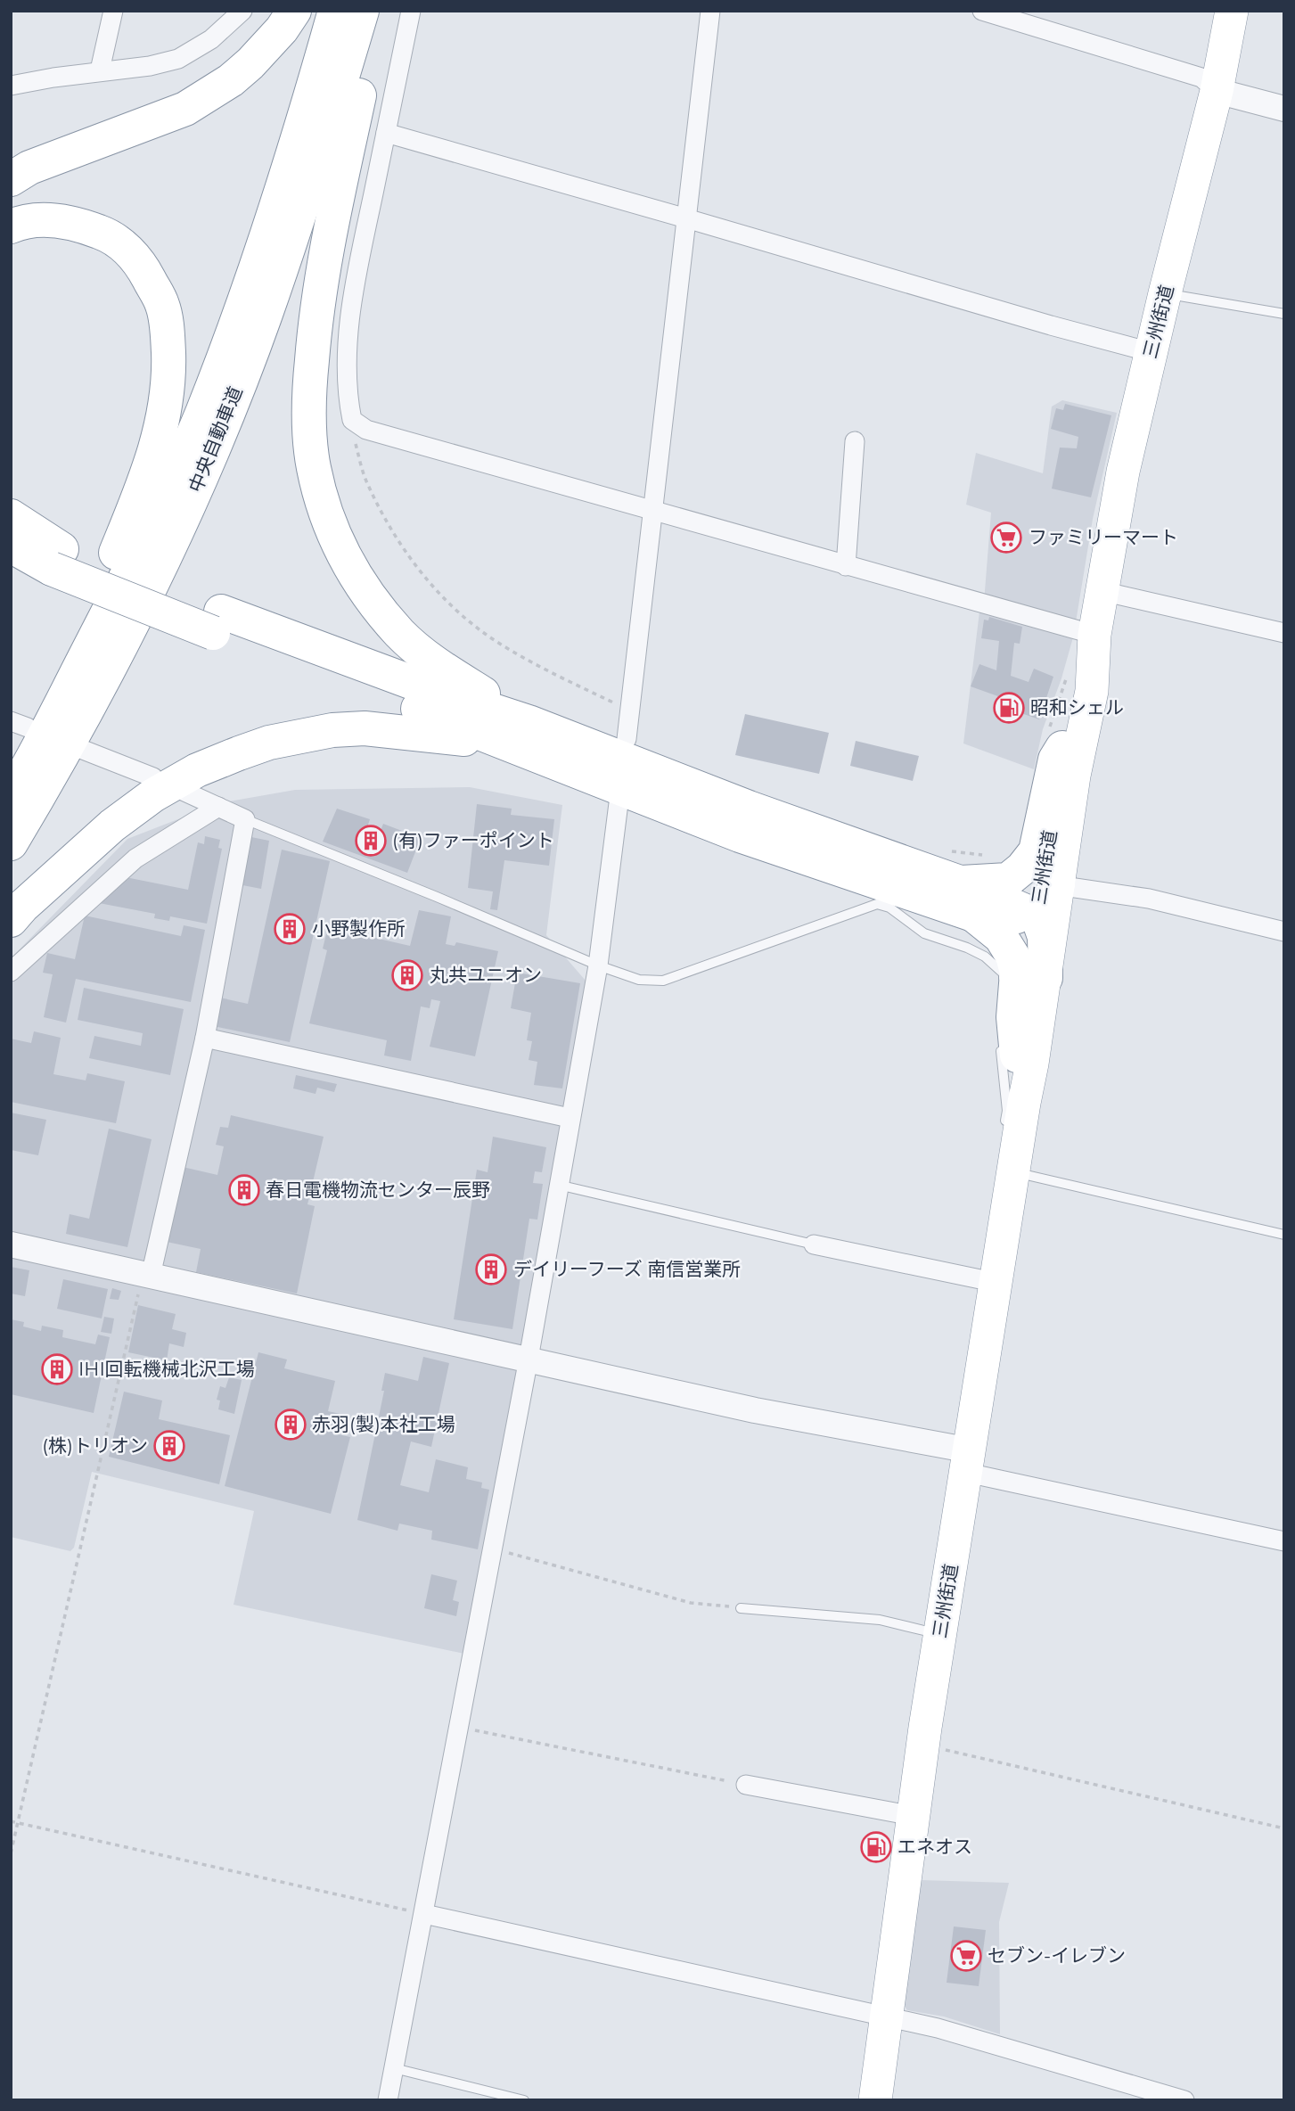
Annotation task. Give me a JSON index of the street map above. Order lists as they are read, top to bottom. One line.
{"streets":{"highway":["三州街道","中央自動車道"]},"places":{"supermarket":["ファミリーマート","セブン-イレブン"],"fuel station":["昭和シェル","エネオス"],"building":["(有)ファーポイント","小野製作所","丸共ユニオン","春日電機物流センター辰野","デイリーフーズ 南信営業所","IHI回転機械北沢工場","赤羽(製)本社工場","(株)トリオン"]}}
